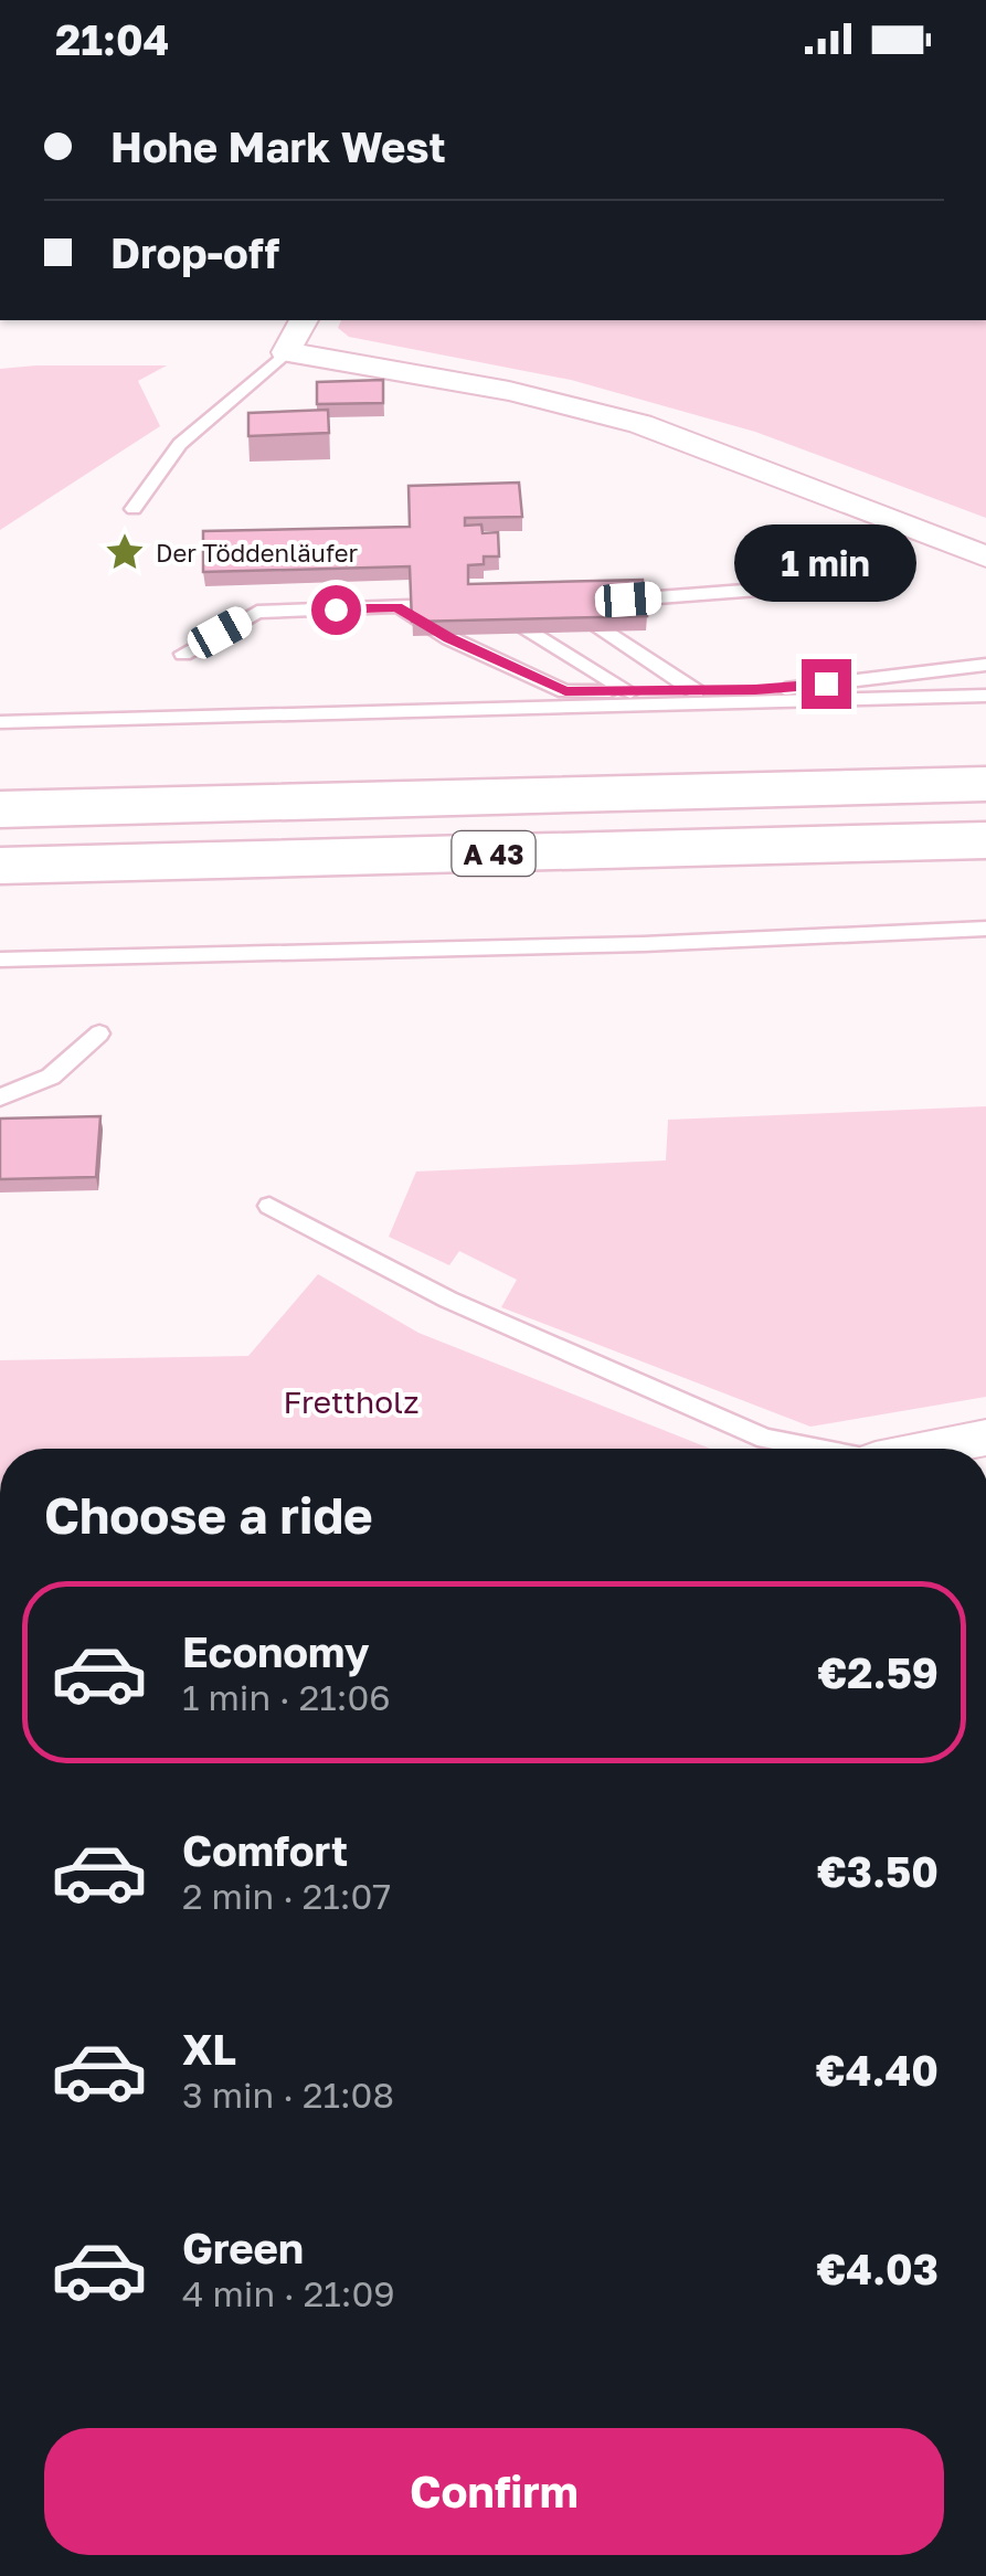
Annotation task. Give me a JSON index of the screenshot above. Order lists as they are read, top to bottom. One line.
{"streets":{"highway":["A 43"]},"parks":["Frettholz"],"places":{"place":["Der Töddenläufer"]},"page":{"status":"21:04","banner":["Hohe Mark West","Drop-off"],"bubble":"1 min","heading":"Choose a ride","list":[{"name":"Economy","note":"1 min · 21:06","value":"€2.59"},{"name":"Comfort","note":"2 min · 21:07","value":"€3.50"},{"name":"XL","note":"3 min · 21:08","value":"€4.40"},{"name":"Green","note":"4 min · 21:09","value":"€4.03"}],"buttons":"Confirm"}}
